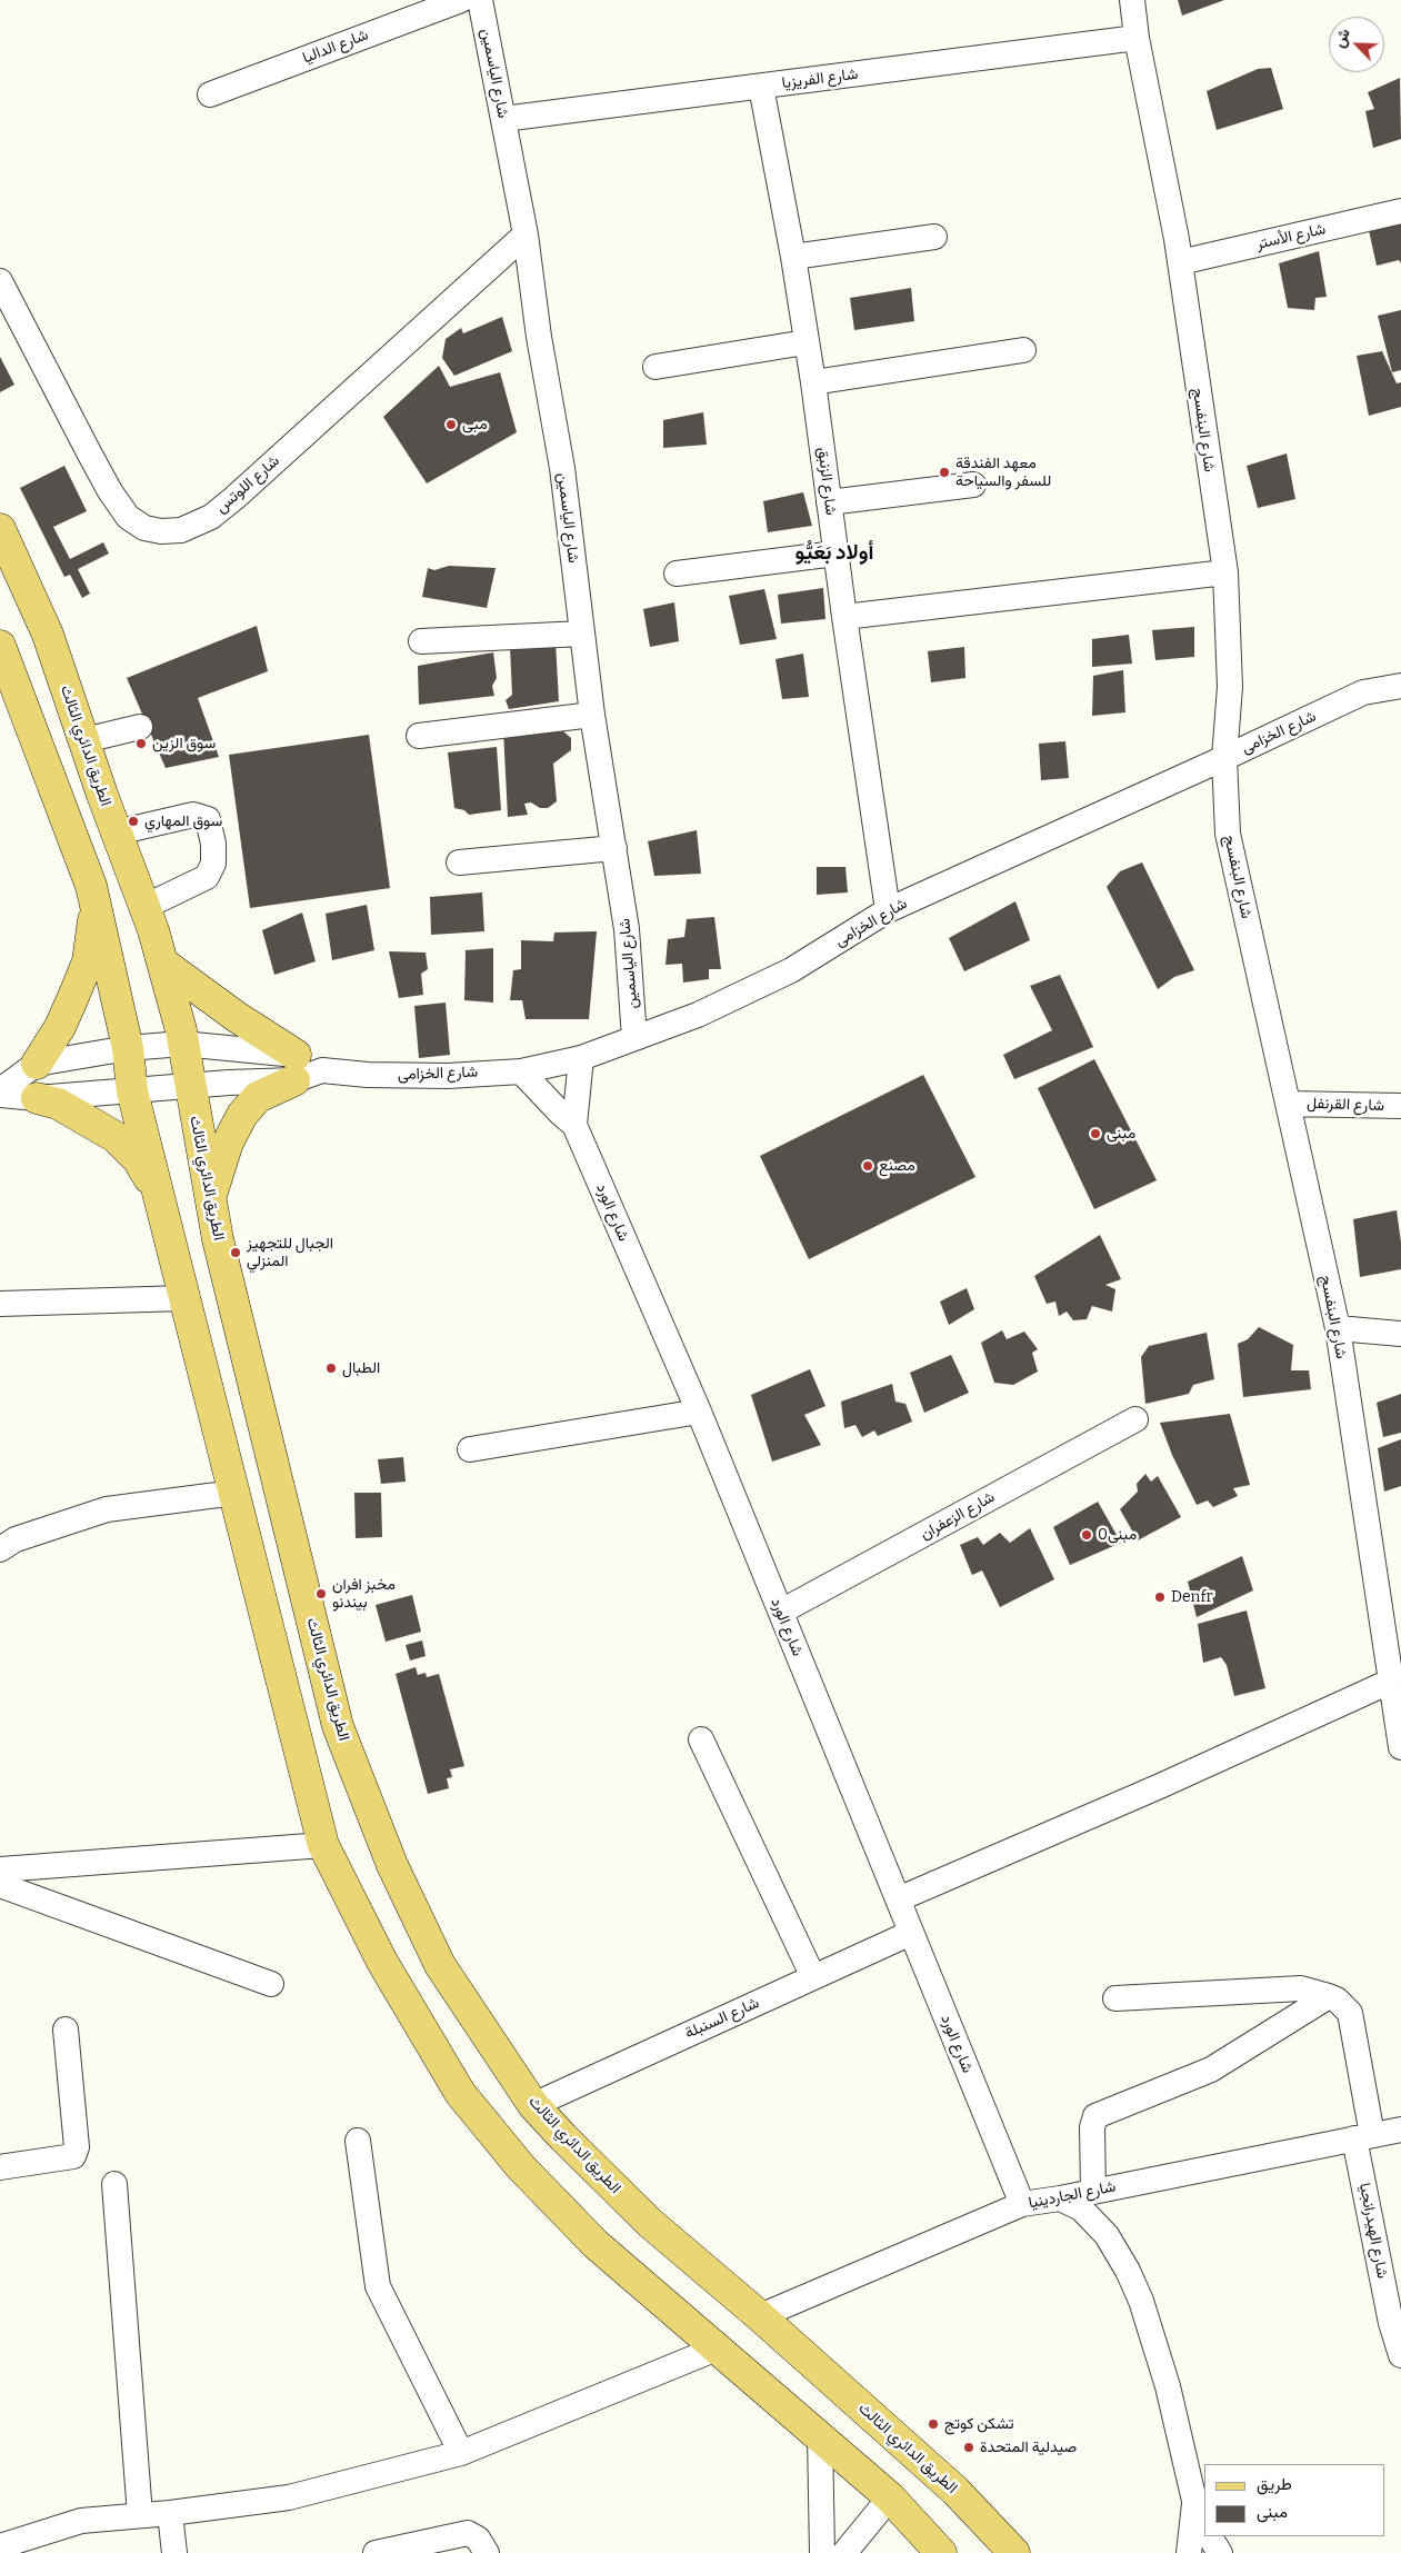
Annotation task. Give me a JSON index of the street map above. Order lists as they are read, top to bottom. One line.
{"streets":{"main road":["الطريق الدائري الثالث"],"street":["شارع الداليا","شارع الياسمين","شارع الفريزيا","شارع الأستر","شارع البنفسج","شارع الزنبق","شارع اللوتس","شارع الخزامى","شارع القرنفل","شارع الورد","شارع الزعفران","شارع السنبلة","شارع الجاردينيا","شارع الهيدرانجيا"]},"crossings":[["شارع الياسمين","شارع الفريزيا"],["شارع الياسمين","شارع اللوتس"],["شارع الياسمين","شارع الخزامى"],["شارع الفريزيا","شارع البنفسج"],["شارع الفريزيا","شارع الزنبق"],["شارع الأستر","شارع البنفسج"],["شارع البنفسج","شارع الخزامى"],["شارع البنفسج","شارع القرنفل"],["شارع الزنبق","شارع الخزامى"],["شارع الخزامى","شارع الورد"],["الطريق الدائري الثالث","شارع السنبلة"],["الطريق الدائري الثالث","شارع الجاردينيا"],["شارع الورد","شارع الزعفران"],["شارع الورد","شارع السنبلة"],["شارع الورد","شارع الجاردينيا"],["شارع الجاردينيا","شارع الهيدرانجيا"]],"districts":["أولاد بَعَيُّو"],"places":["مبى","معهد الفندقة للسفر والسياحة","سوق الزين","سوق المهاري","مبنى","مصنع","الجبال للتجهيز المنزلي","الطبال","مبنى0","مخبز افران بيندنو","Denfr","تشكن كوتج","صيدلية المتحدة"],"legend":["طريق","مبنى"],"north":"top left"}
